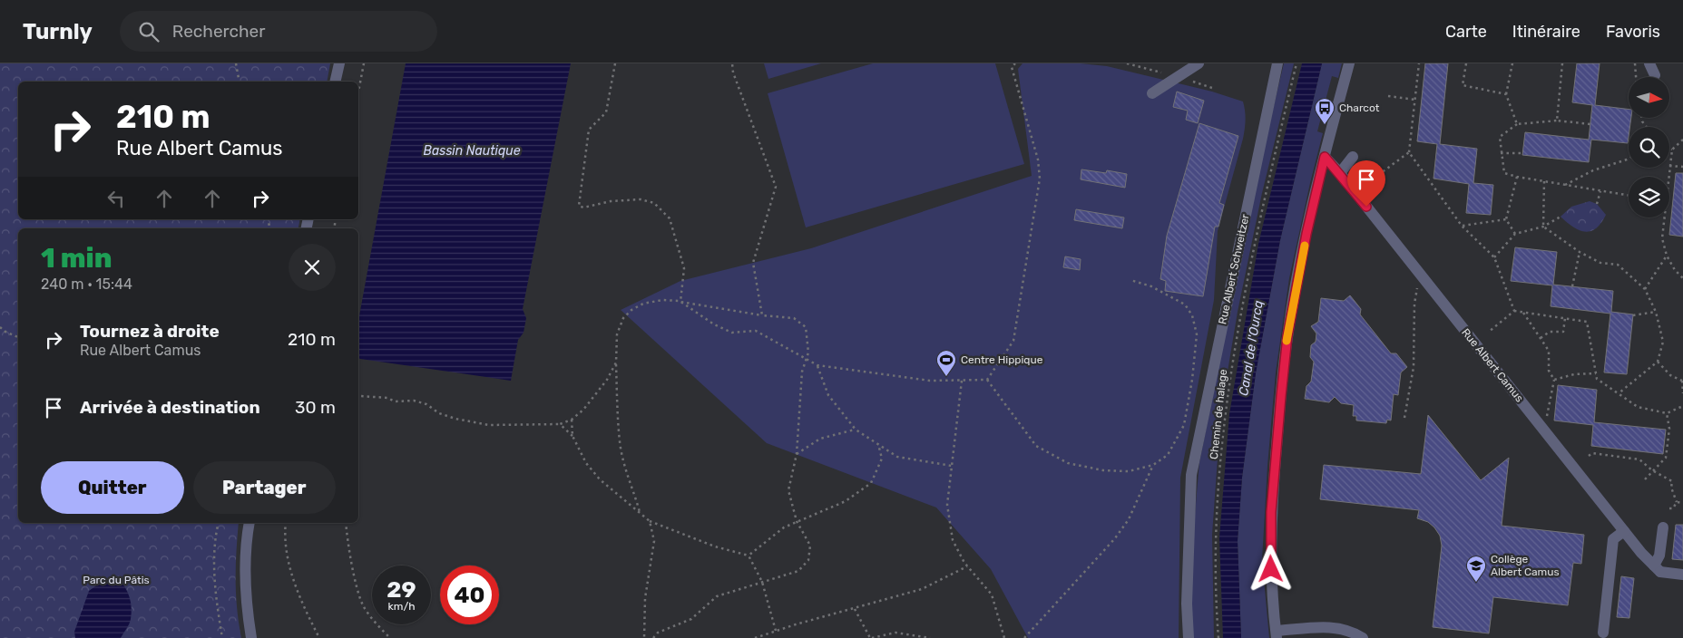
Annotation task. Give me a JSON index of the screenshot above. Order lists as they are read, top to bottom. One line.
{"streets":{"street":["Rue Albert Schweitzer","Rue Albert Camus"],"path":["Chemin de halage"]},"water":["Bassin Nautique","Canal de l'Ourcq"],"parks":["Parc du Pâtis"],"places":{"bus stop":["Charcot"],"sports":["Centre Hippique"],"school or university":["Collège Albert Camus"]},"north":"right","page":{"header":"Turnly","search":"Rechercher","nav":["Carte","Itinéraire","Favoris"],"turn":["210 m","Rue Albert Camus"],"heading":["1 min","240 m · 15:44"],"list":[{"name":"Tournez à droite","note":"Rue Albert Camus","value":"210 m"},{"name":"Arrivée à destination","value":"30 m"}],"buttons":["Quitter","Partager"],"speed":"29 km/h","limit":"40"}}
